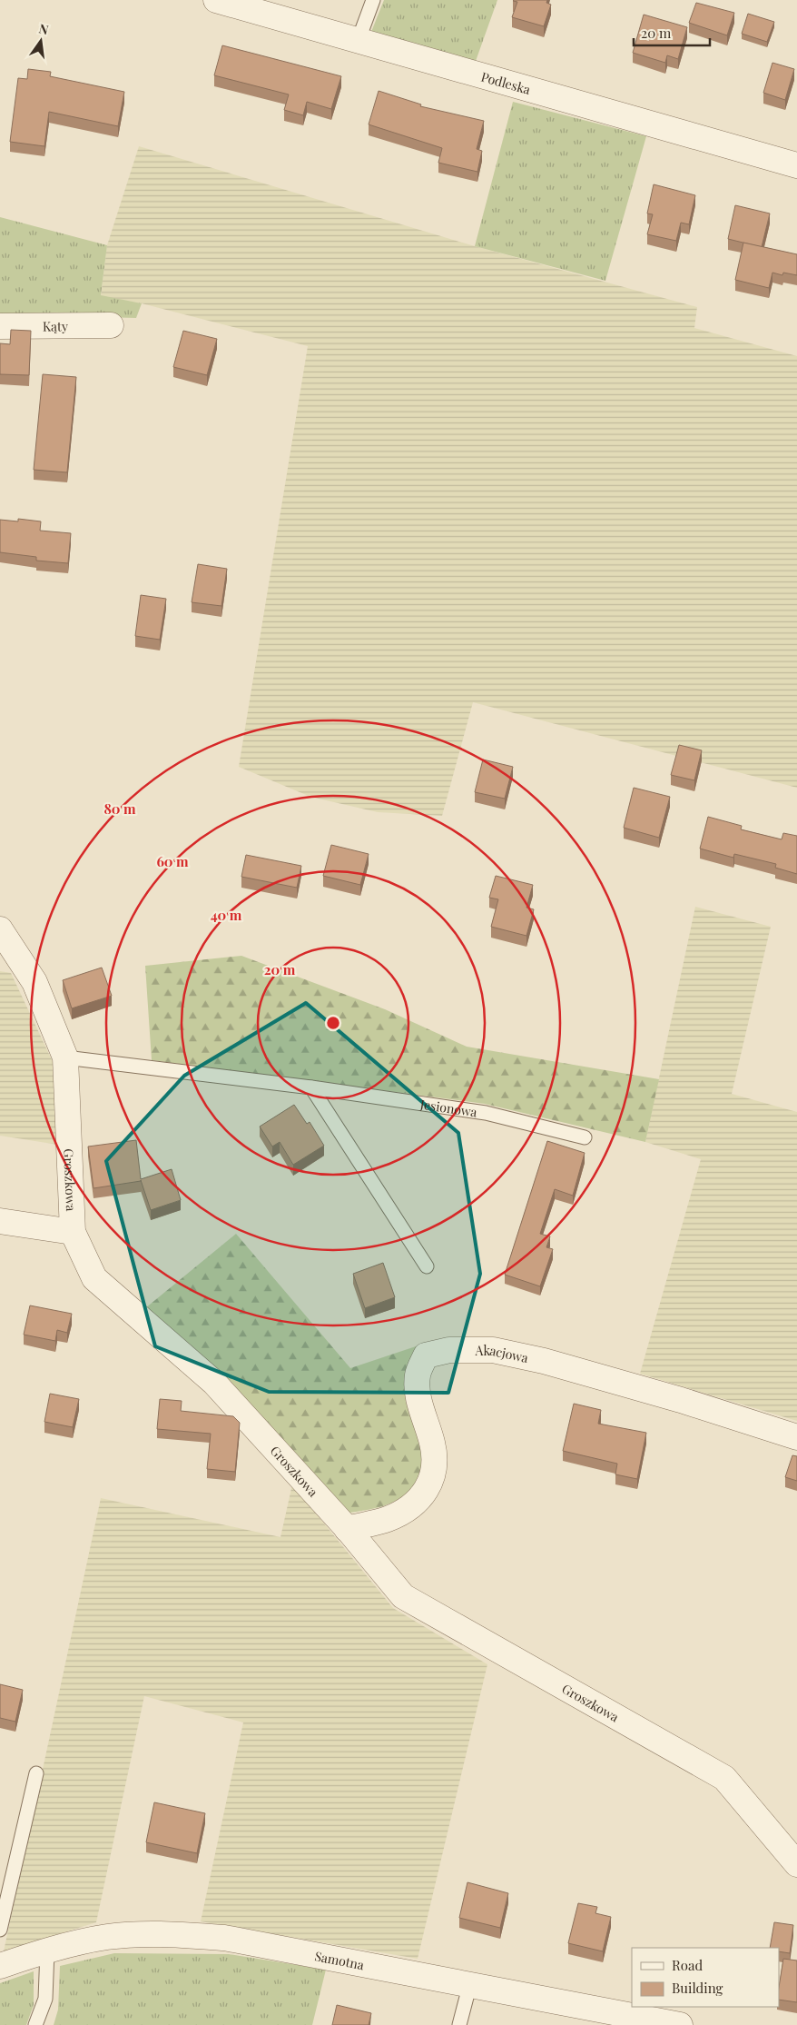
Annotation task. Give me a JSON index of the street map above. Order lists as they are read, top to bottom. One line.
{"streets":{"street":["Podleska","Kąty","Groszkowa","Akacjowa","Samotna"],"lane":["Jesionowa"]},"crossings":[["Jesionowa","Groszkowa"],["Groszkowa","Akacjowa"]],"legend":["Road","Building"],"scale_bar":"20 m","north":"top","rings":["80 m","60 m","40 m","20 m"]}
